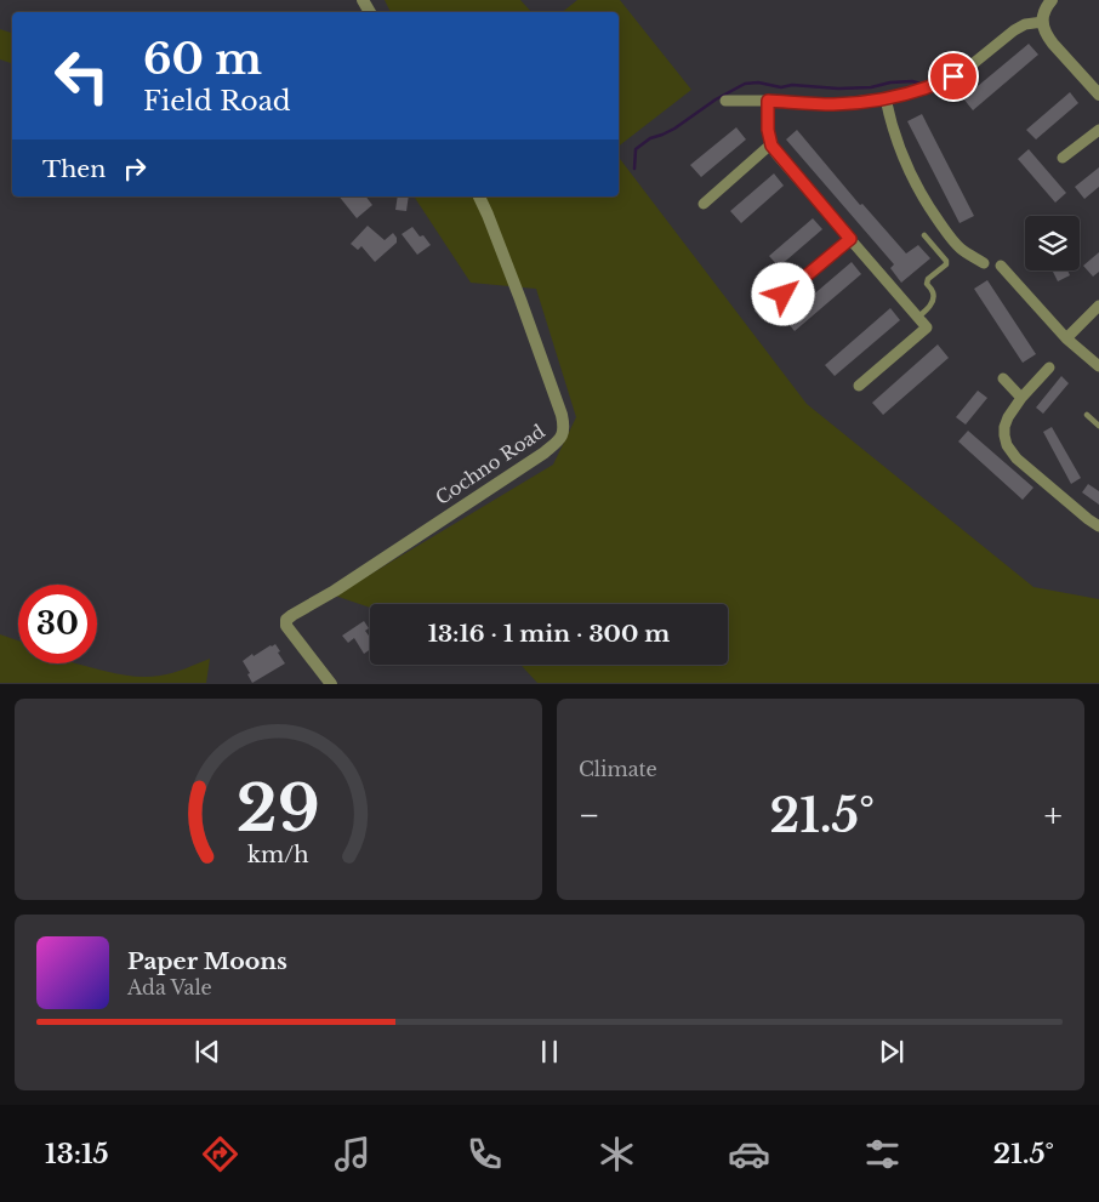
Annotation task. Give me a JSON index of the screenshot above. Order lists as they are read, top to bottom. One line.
{"streets":{"street":["Cochno Road"]},"page":{"turn":["60 m","Field Road"],"then":"Then","limit":"30","trip":"13:16 · 1 min · 300 m","tile":"Climate","heat":["−","21.5°","+"],"song":["Paper Moons","Ada Vale"],"tabs":["13:15","21.5°"],"gauge":["29","km/h"]}}
